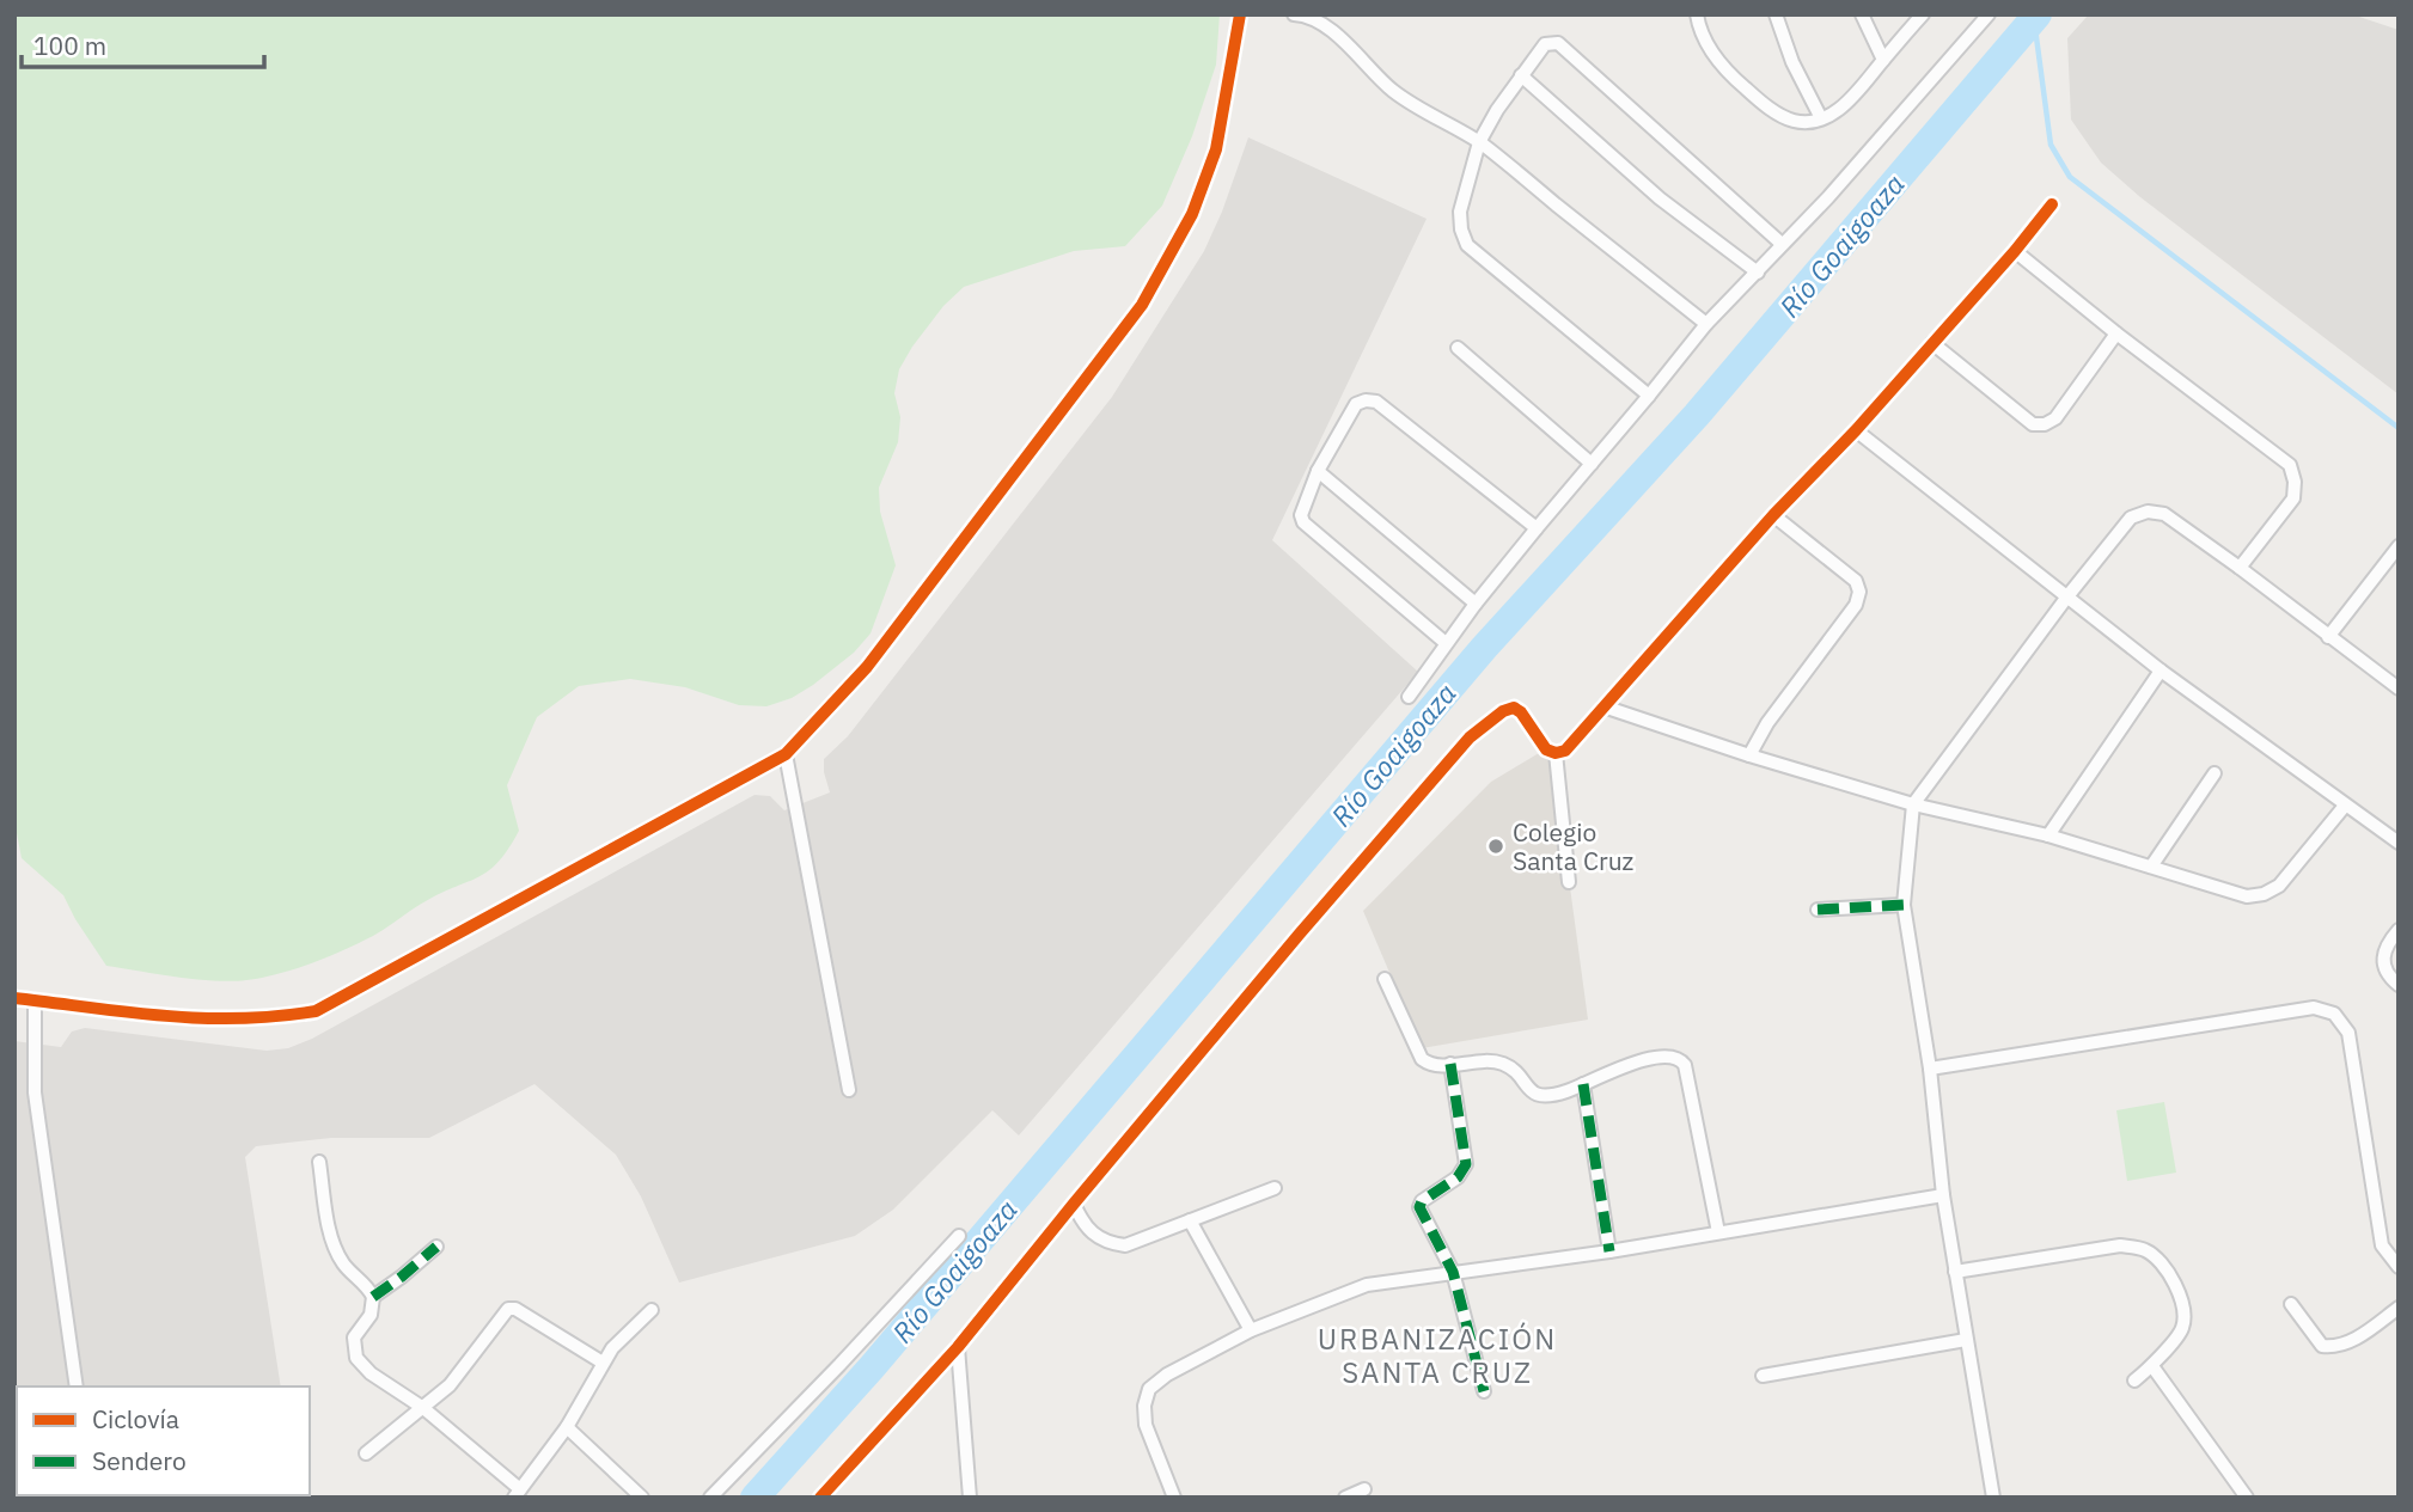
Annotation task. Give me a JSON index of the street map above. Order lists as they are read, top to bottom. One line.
{"districts":["URBANIZACIÓN SANTA CRUZ"],"water":["Río Goaigoaza"],"places":["Colegio Santa Cruz"],"legend":["Ciclovía","Sendero"],"scale_bar":"100 m"}
